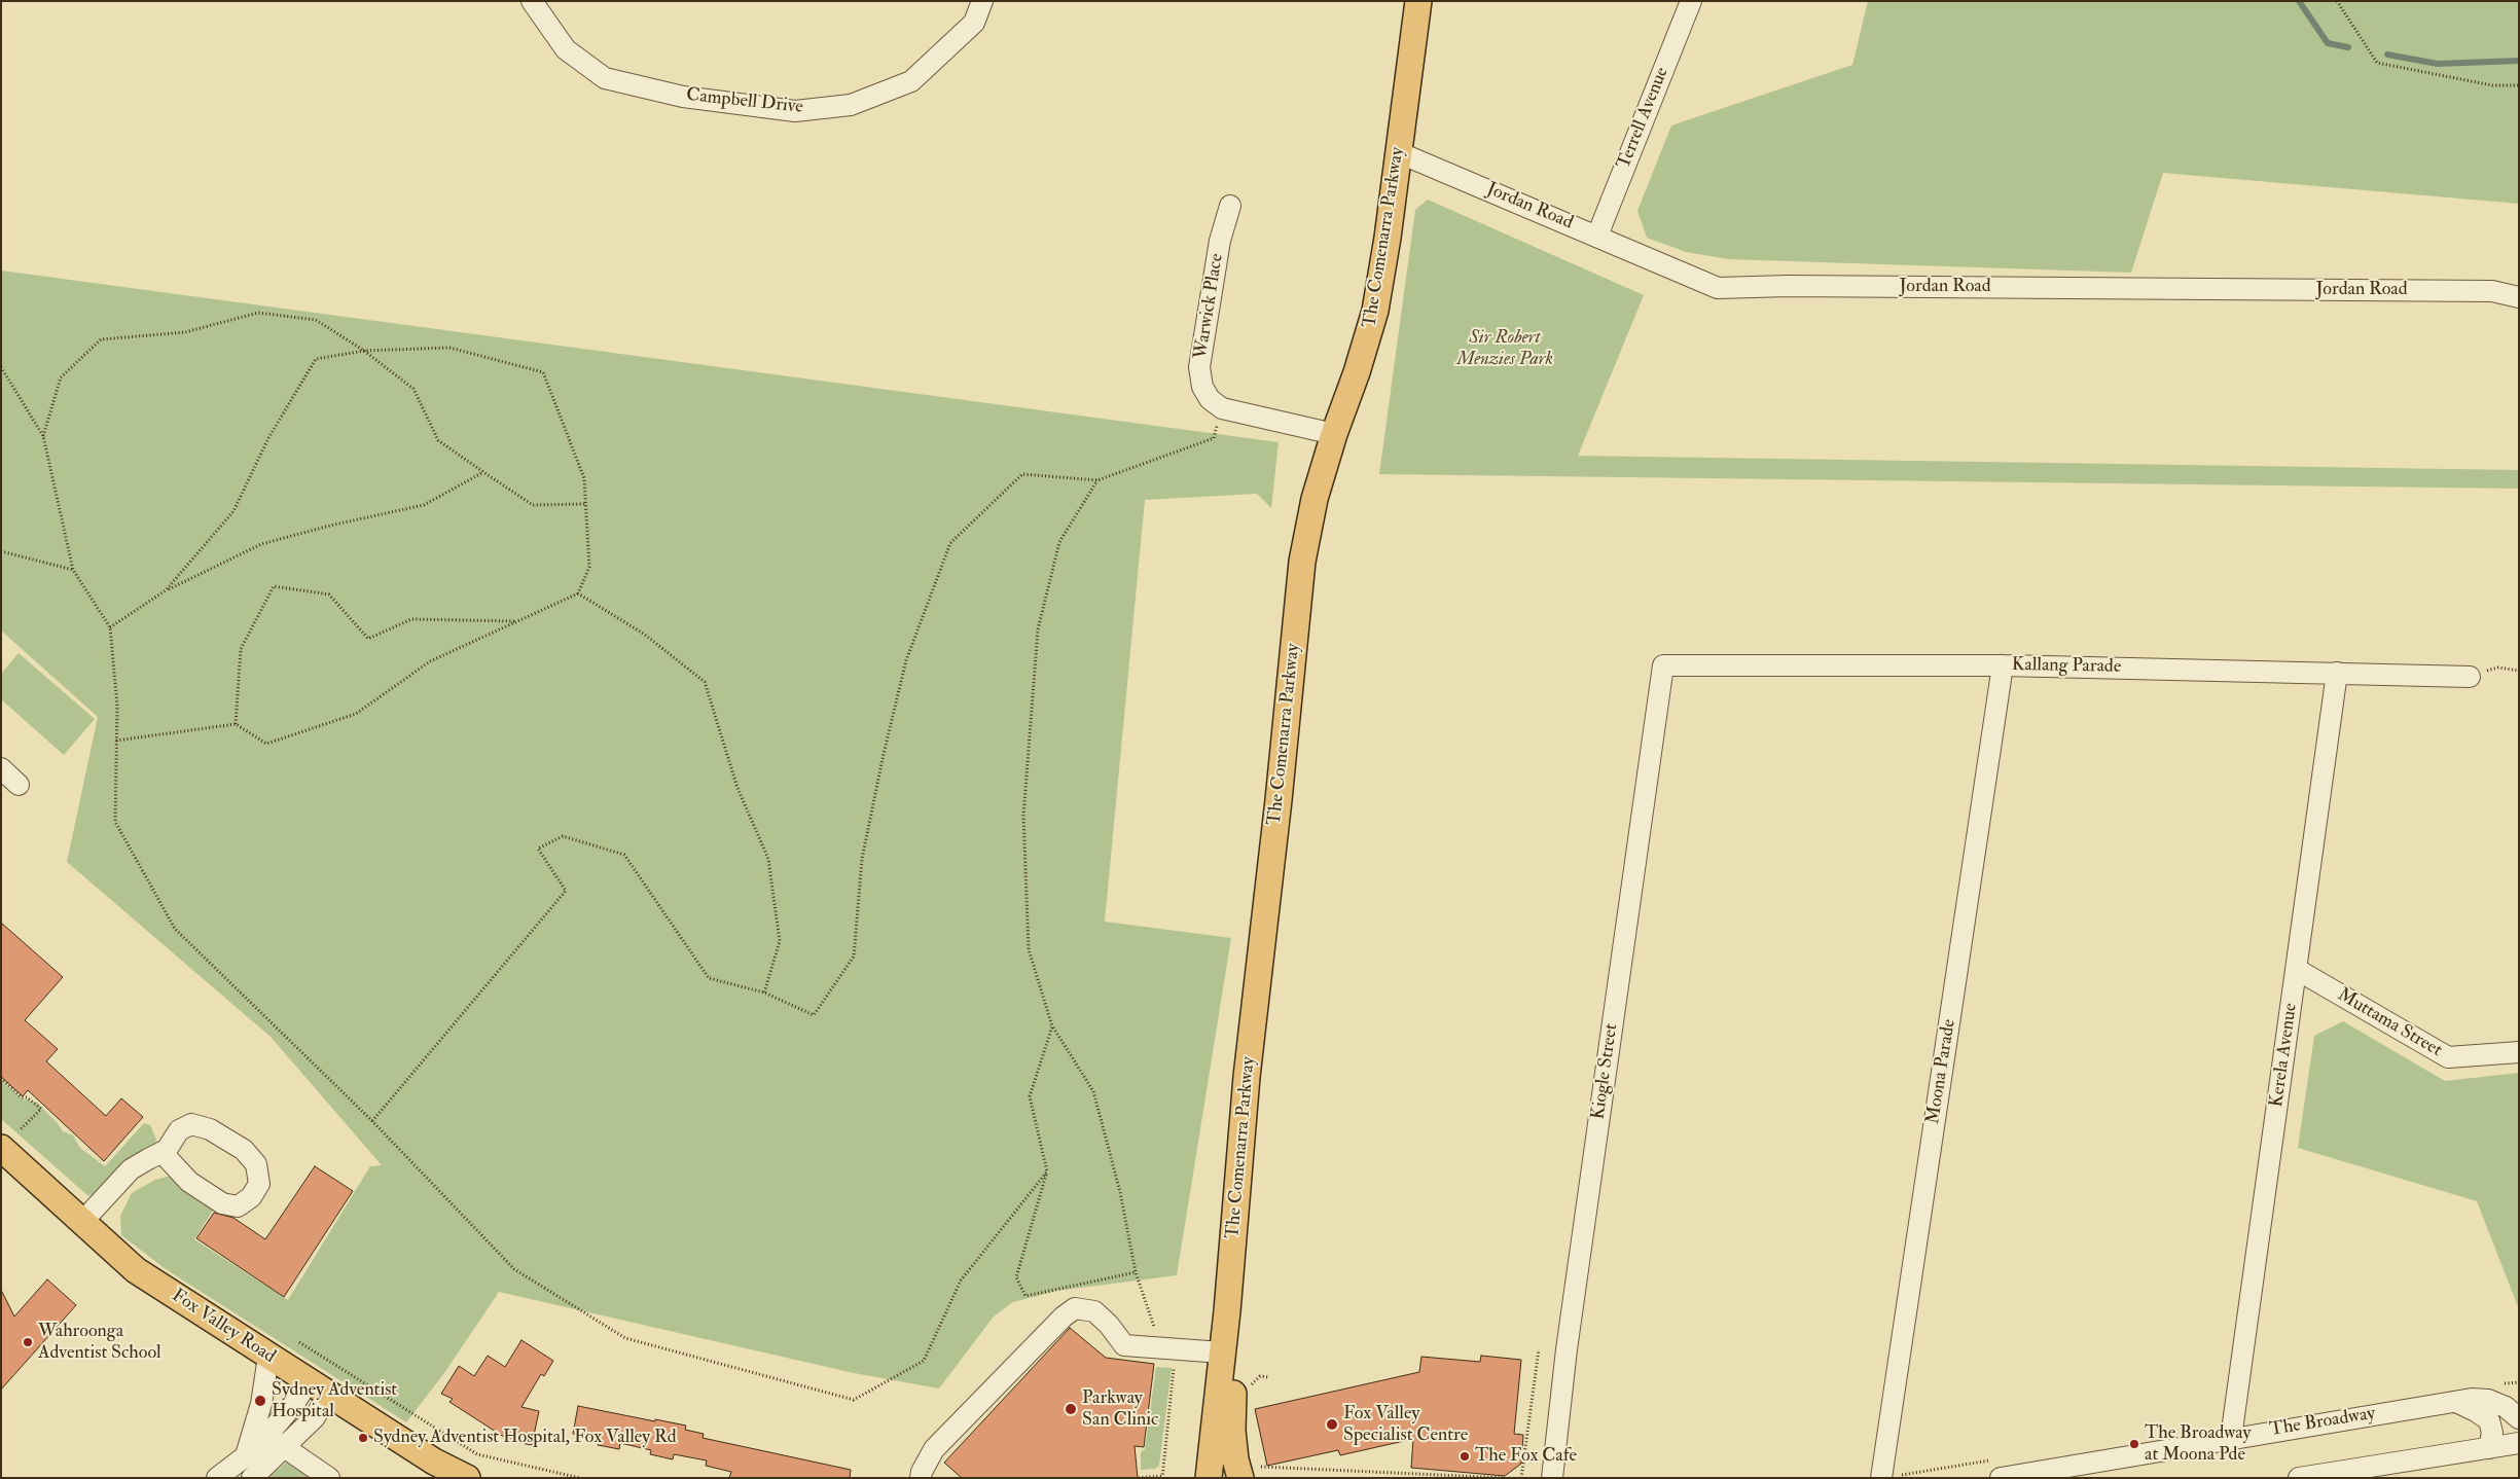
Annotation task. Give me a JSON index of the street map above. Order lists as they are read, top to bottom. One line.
{"streets":{"main road":["The Comenarra Parkway","Fox Valley Road"],"street":["Campbell Drive","Terrell Avenue","Jordan Road","Warwick Place","Kallang Parade","Muttama Street","Kerela Avenue","Kiogle Street","Moona Parade","The Broadway"]},"crossings":[["Terrell Avenue","Jordan Road"],["Jordan Road","The Comenarra Parkway"],["Kallang Parade","Kerela Avenue"],["Kallang Parade","Kiogle Street"],["Kallang Parade","Moona Parade"],["Muttama Street","Kerela Avenue"],["Kerela Avenue","The Broadway"]],"parks":["Sir Robert Menzies Park"],"places":["Wahroonga Adventist School","Sydney Adventist Hospital","Parkway San Clinic","Fox Valley Specialist Centre","Sydney Adventist Hospital, Fox Valley Rd","The Broadway at Moona Pde","The Fox Cafe"]}
